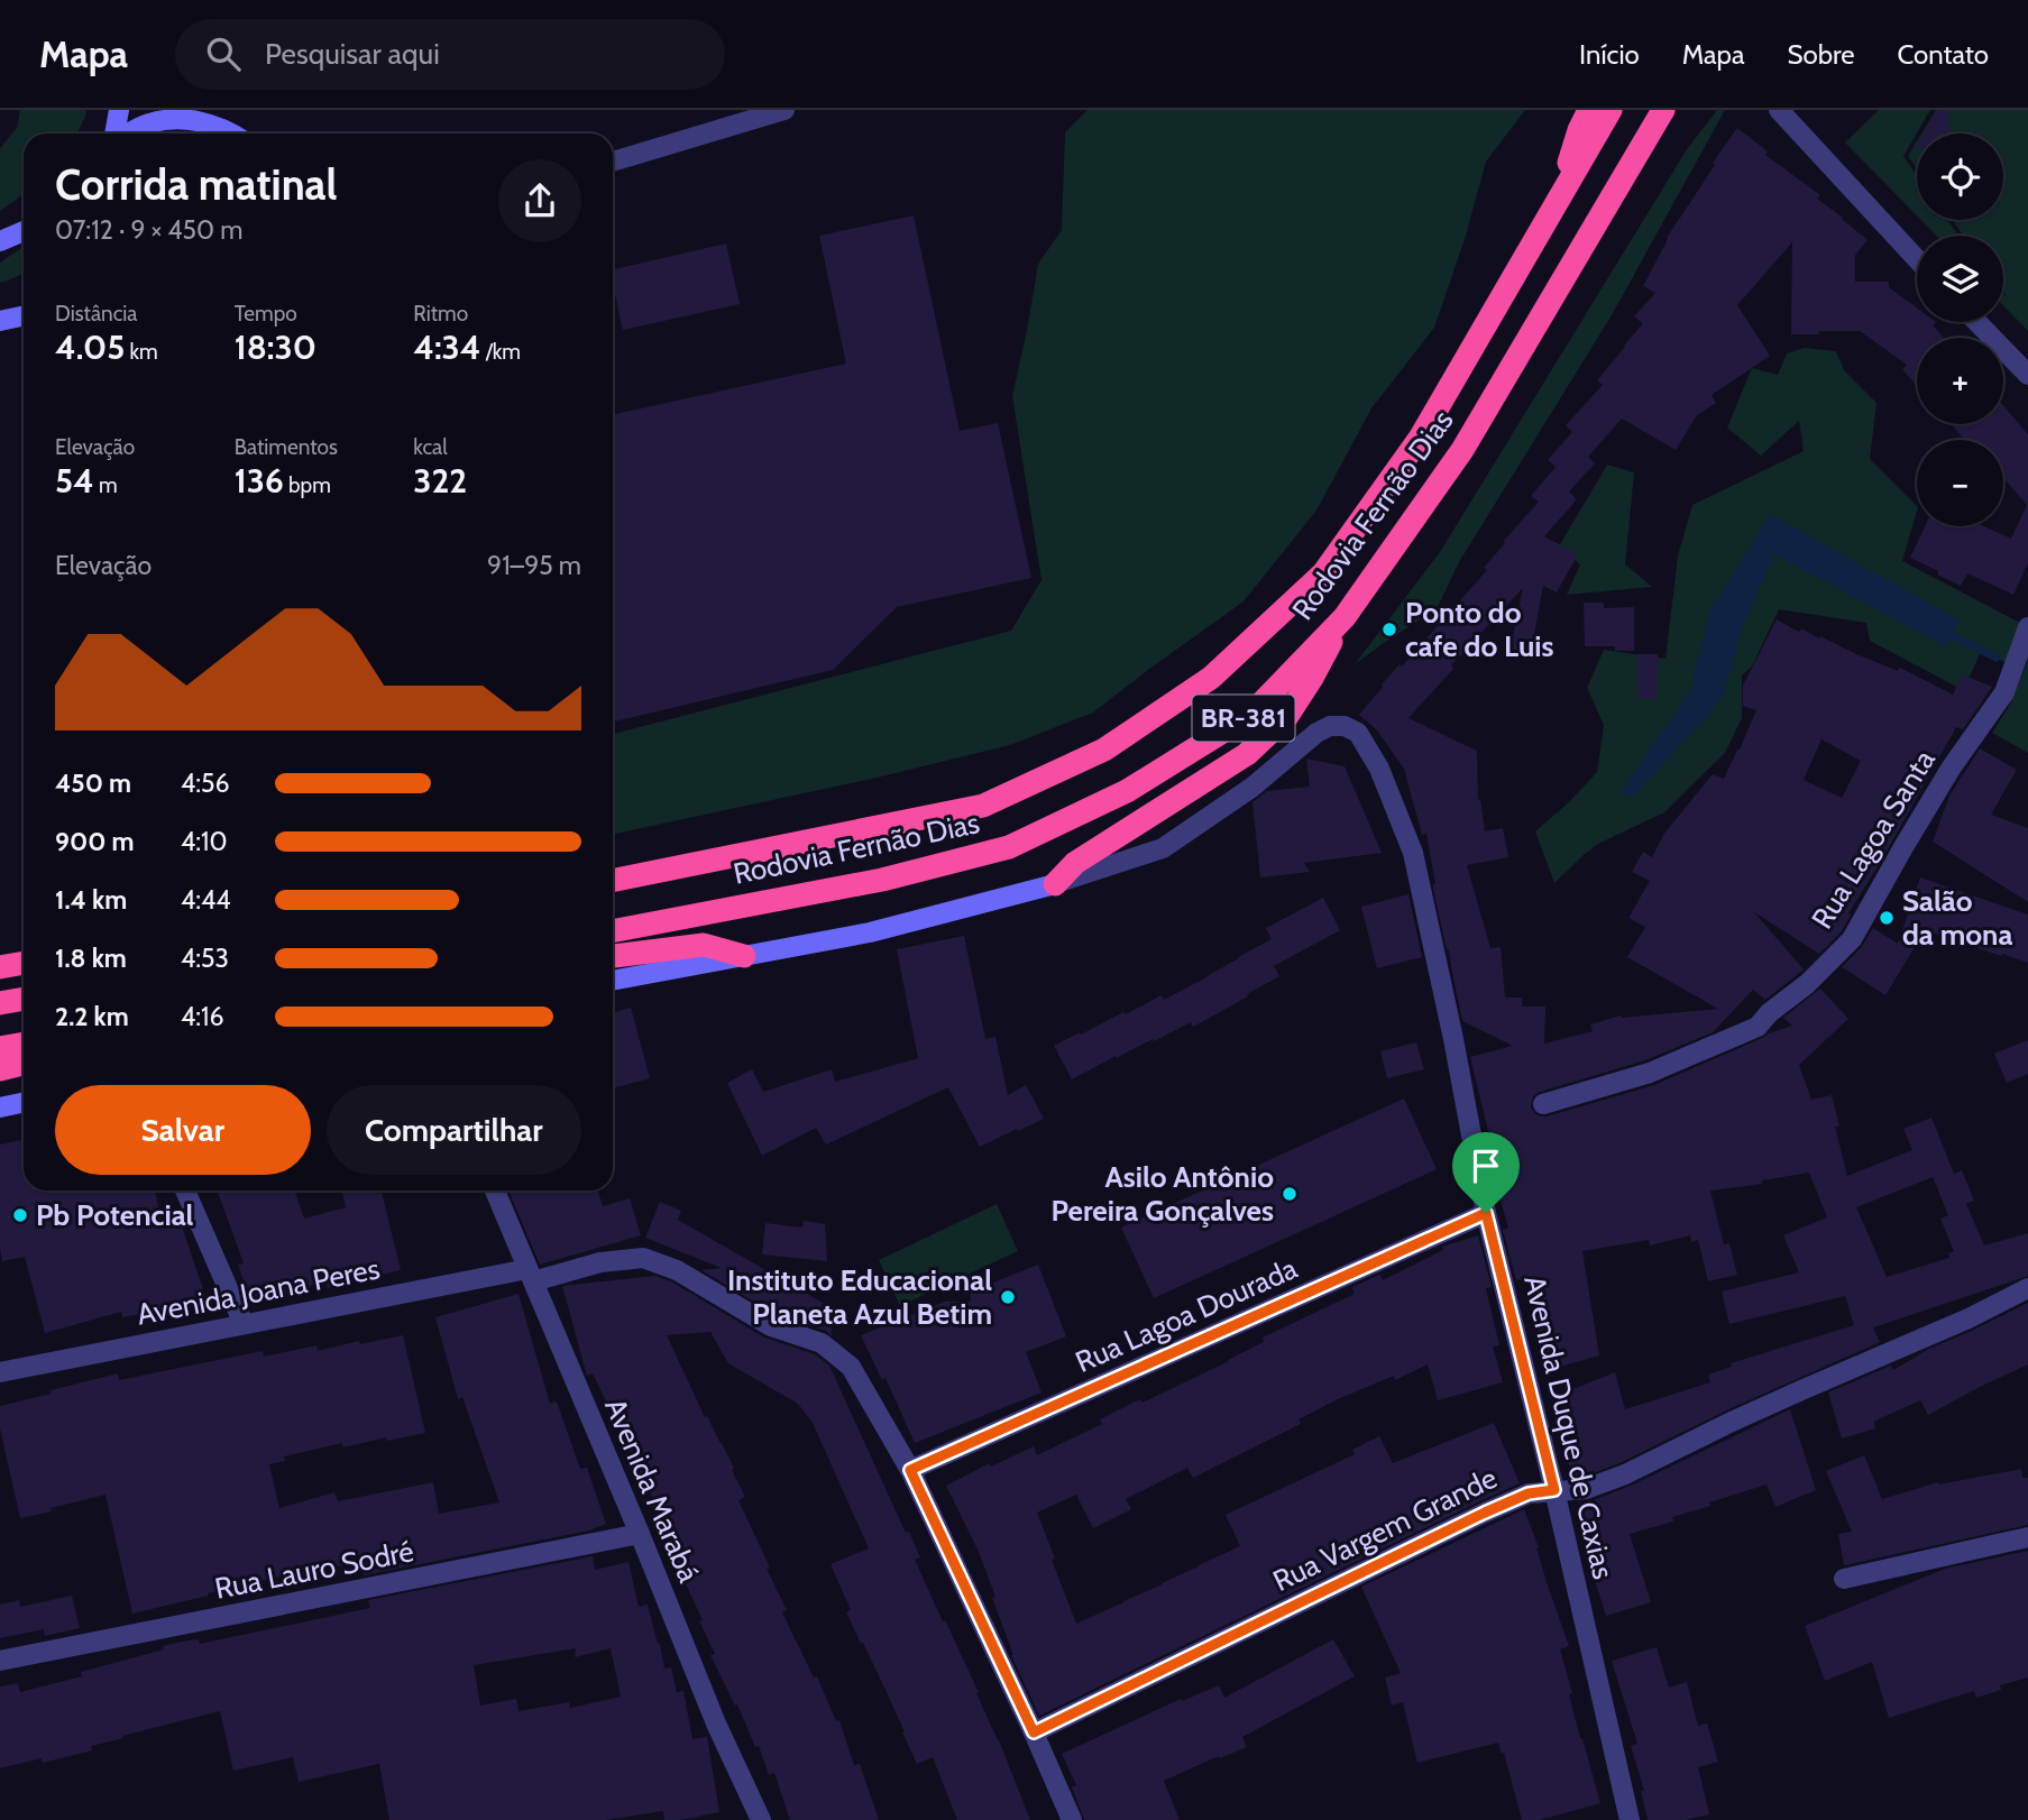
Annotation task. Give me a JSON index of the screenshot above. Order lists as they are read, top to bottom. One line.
{"streets":{"highway":["Rodovia Fernão Dias","BR-381"],"street":["Rua Lagoa Santa","Avenida Joana Peres","Rua Lagoa Dourada","Avenida Duque de Caxias","Avenida Marabá","Rua Vargem Grande","Rua Lauro Sodré"]},"crossings":[["Avenida Joana Peres","Rua Lagoa Dourada"],["Avenida Joana Peres","Avenida Marabá"],["Avenida Joana Peres","Rua Vargem Grande"],["Rua Lagoa Dourada","Avenida Duque de Caxias"],["Avenida Duque de Caxias","Rua Vargem Grande"],["Avenida Marabá","Rua Lauro Sodré"]],"places":["Ponto do cafe do Luis","Salão da mona","Asilo Antônio Pereira Gonçalves","Pb Potencial","Instituto Educacional Planeta Azul Betim"],"page":{"header":"Mapa","search":"Pesquisar aqui","nav":["Início","Mapa","Sobre","Contato"],"map_buttons":["+","−"],"heading":["Corrida matinal","07:12 · 9 × 450 m"],"stats":[["Distância","4.05 km"],["Tempo","18:30"],["Ritmo","4:34 /km"],["Elevação","54 m"],["Batimentos","136 bpm"],["kcal","322"]],"chart":["Elevação","91–95 m"],"list":[{"name":"450 m","note":"4:56"},{"name":"900 m","note":"4:10"},{"name":"1.4 km","note":"4:44"},{"name":"1.8 km","note":"4:53"},{"name":"2.2 km","note":"4:16"}],"buttons":["Salvar","Compartilhar"]}}
